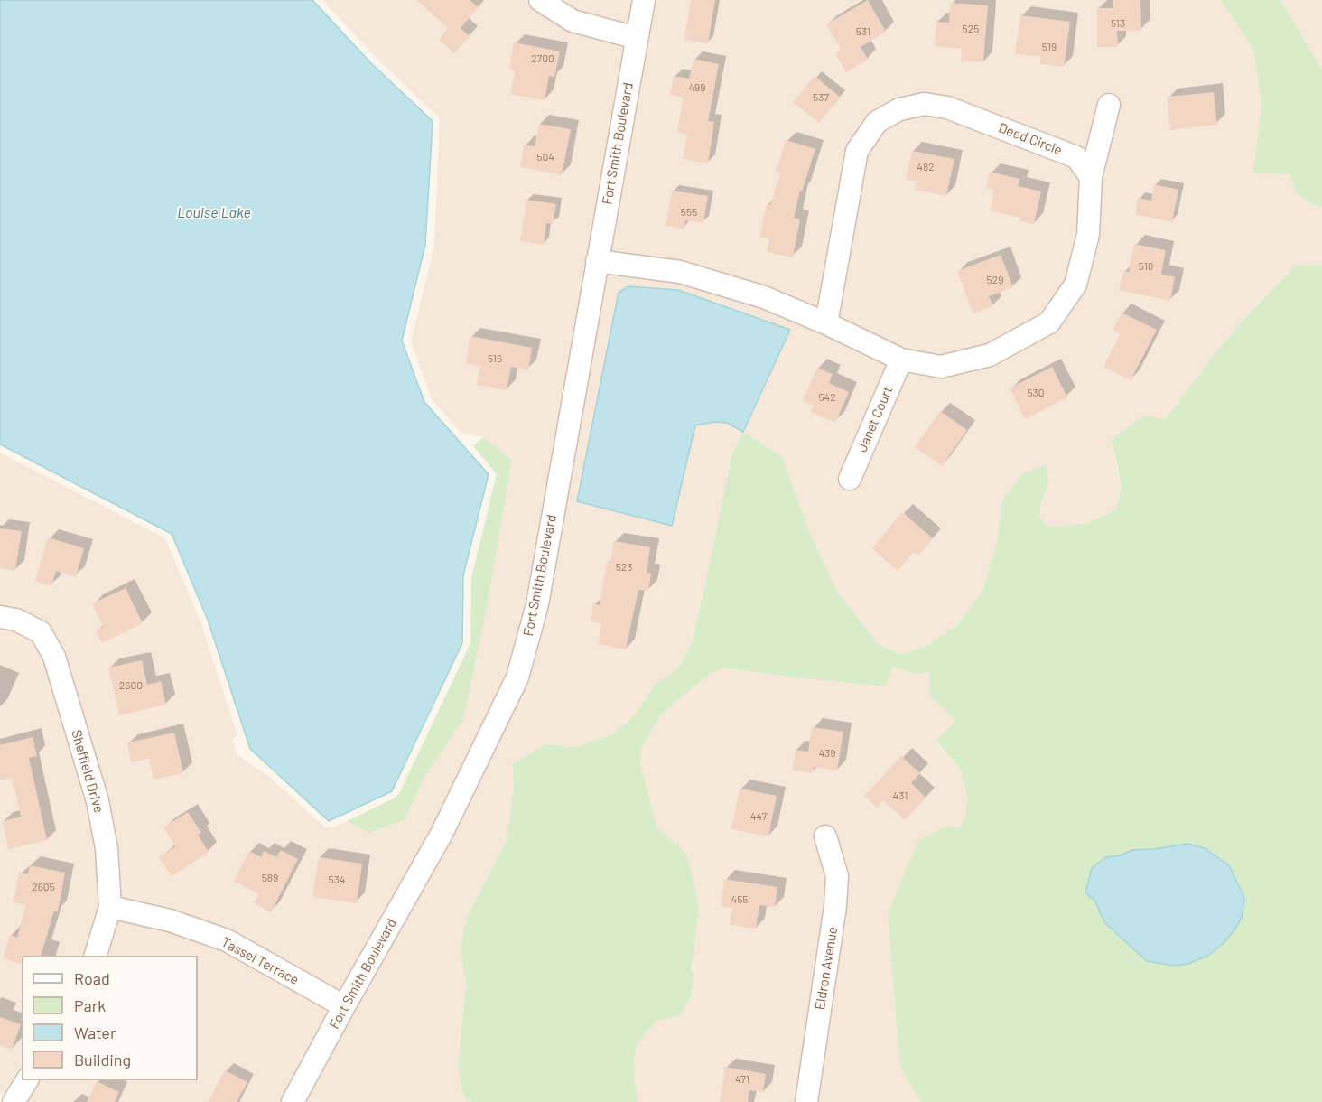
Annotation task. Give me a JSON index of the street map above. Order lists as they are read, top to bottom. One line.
{"streets":{"street":["Deed Circle","Fort Smith Boulevard","Janet Court","Sheffield Drive","Tassel Terrace","Eldron Avenue"]},"crossings":[["Fort Smith Boulevard","Tassel Terrace"],["Sheffield Drive","Tassel Terrace"]],"water":["Louise Lake"],"house_numbers":["513","525","531","519","2700","499","537","504","482","555","518","529","516","530","542","523","2600","439","431","447","589","534","2605","455","471"],"legend":["Road","Park","Water","Building"]}
